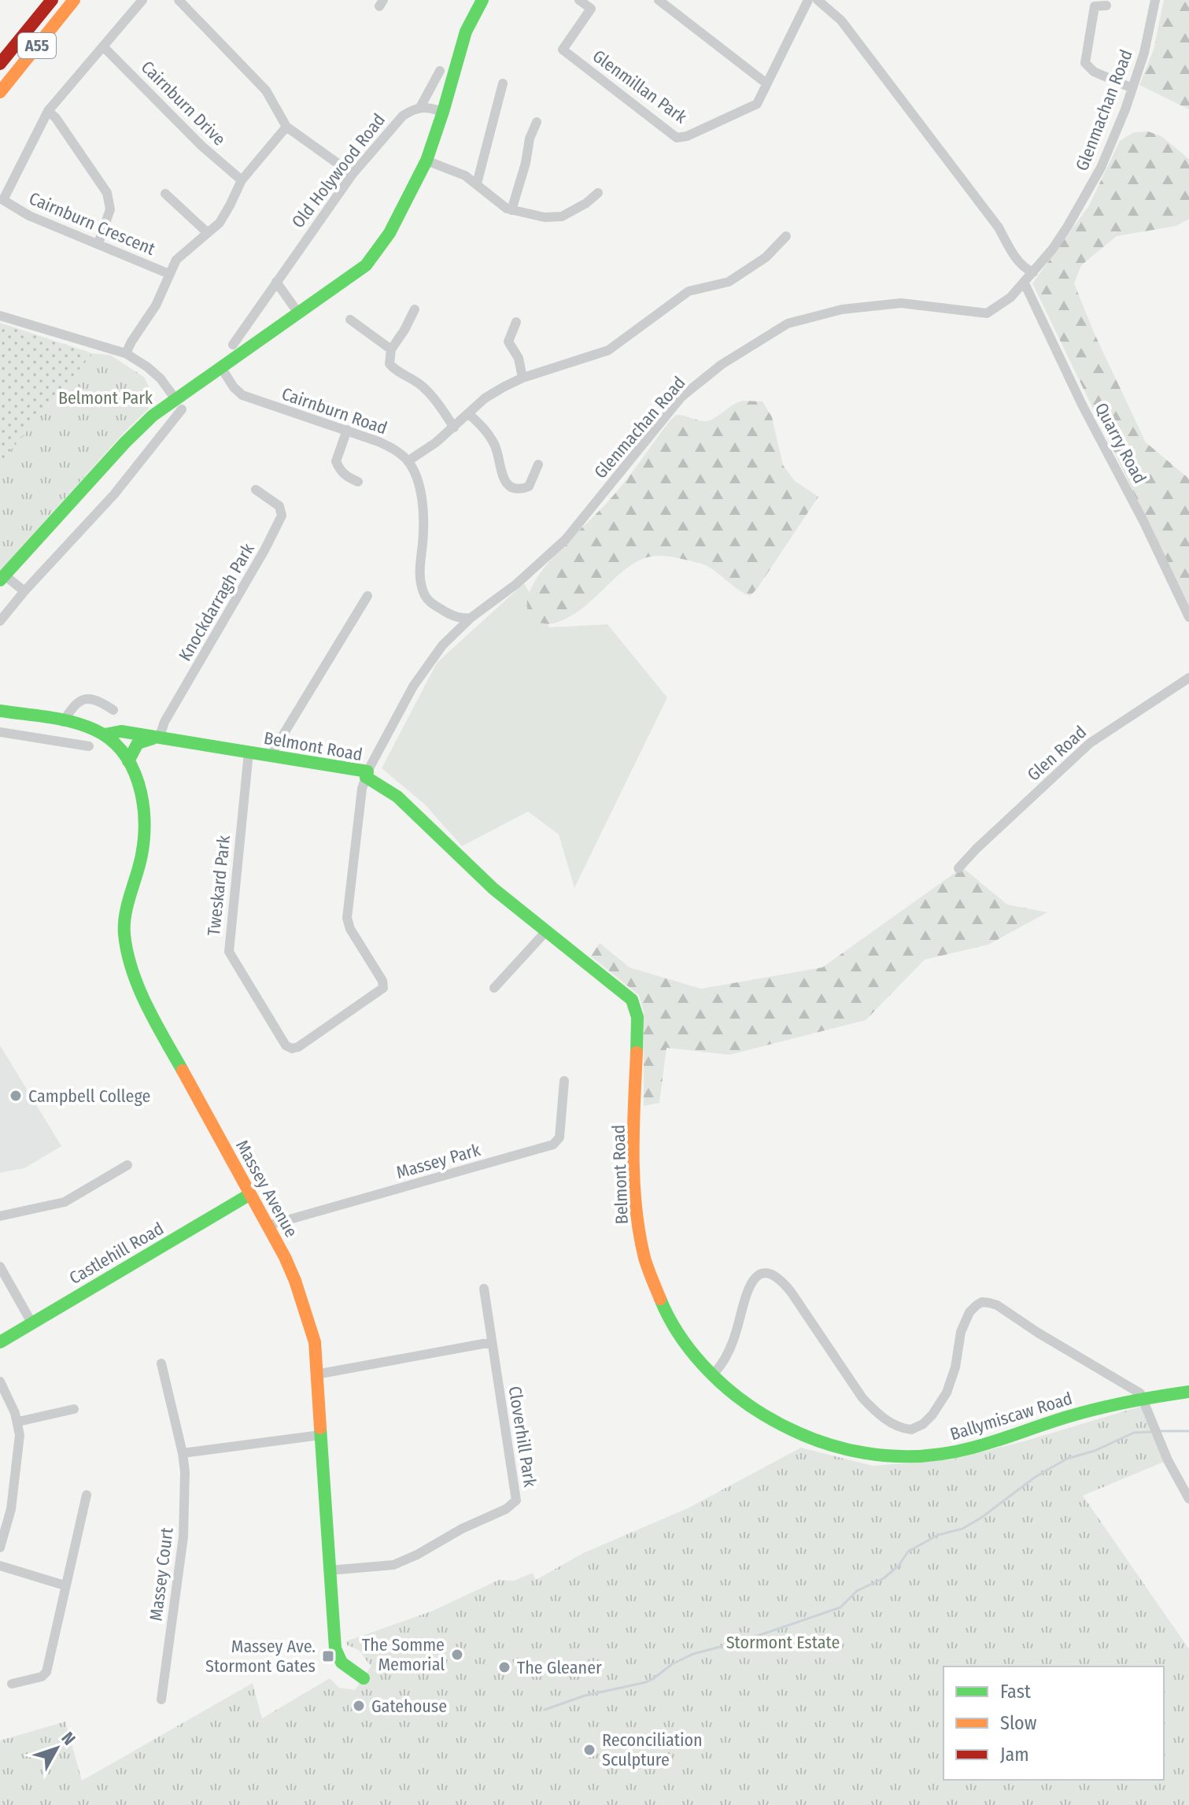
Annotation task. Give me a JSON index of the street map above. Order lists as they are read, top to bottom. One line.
{"streets":{"main road":["A55","Belmont Road","Massey Avenue","Castlehill Road","Ballymiscaw Road"],"street":["Glenmillan Park","Cairnburn Drive","Glenmachan Road","Old Holywood Road","Cairnburn Crescent","Cairnburn Road","Quarry Road","Knockdarragh Park","Glen Road","Tweskard Park","Massey Park","Cloverhill Park","Massey Court"]},"crossings":[["Cairnburn Drive","Cairnburn Crescent"],["Glenmachan Road","Quarry Road"],["Glenmachan Road","Belmont Road"],["Glenmachan Road","Tweskard Park"],["Knockdarragh Park","Belmont Road"],["Belmont Road","Tweskard Park"],["Belmont Road","Massey Avenue"],["Belmont Road","Ballymiscaw Road"],["Massey Park","Massey Avenue"],["Massey Avenue","Castlehill Road"],["Massey Avenue","Cloverhill Park"]],"parks":["Belmont Park","Stormont Estate"],"places":{"other":["Campbell College","The Somme Memorial","The Gleaner","Gatehouse","Reconciliation Sculpture"],"transit":["Massey Ave. Stormont Gates"]},"legend":["Fast","Slow","Jam"],"north":"top right"}
